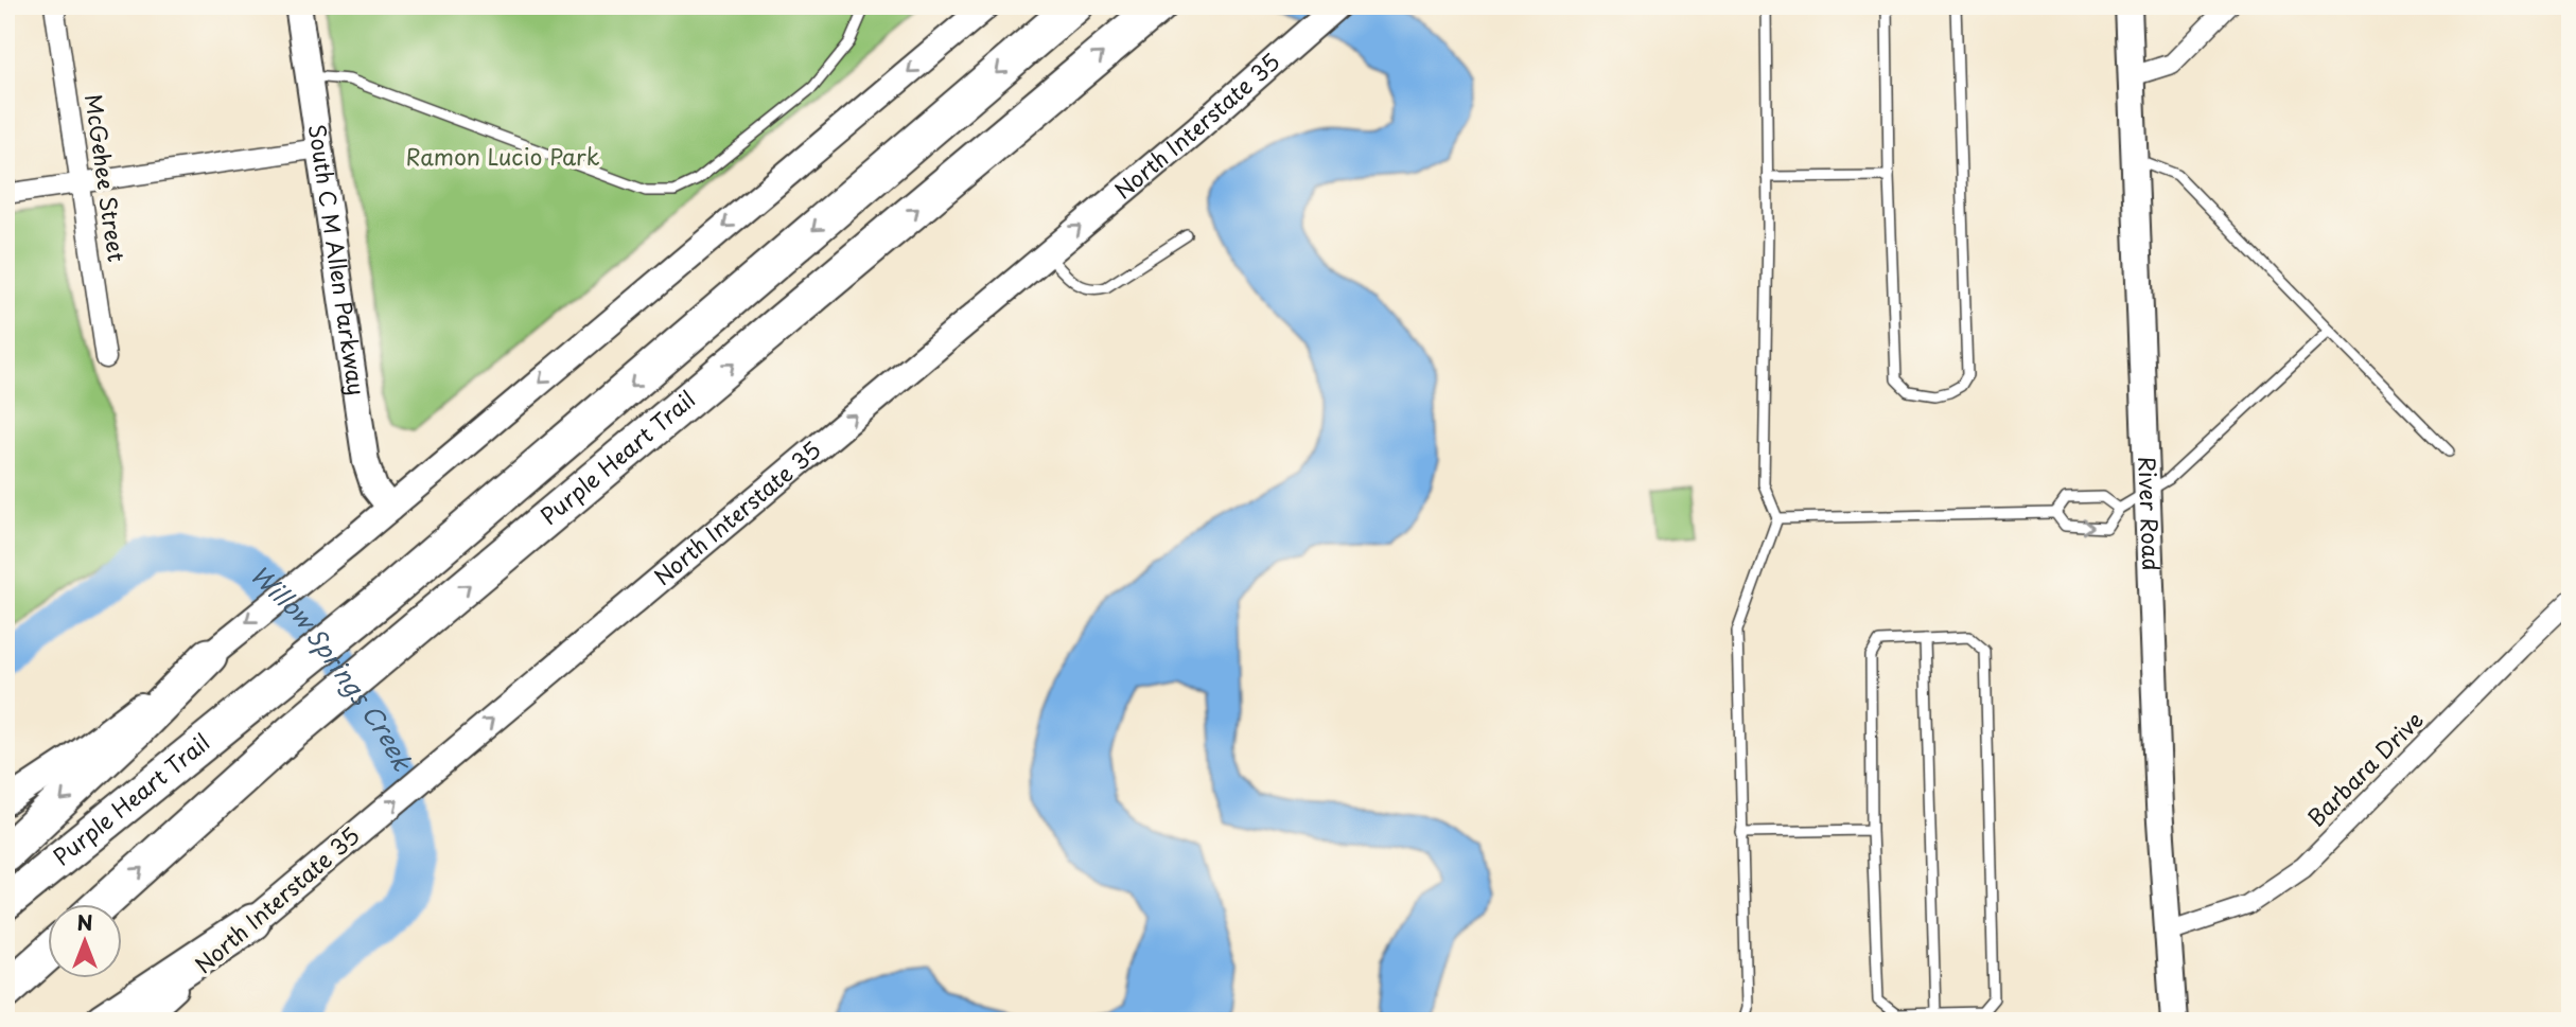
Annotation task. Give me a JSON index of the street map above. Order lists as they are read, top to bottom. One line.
{"streets":{"highway":["Purple Heart Trail"],"main road":["North Interstate 35","South C M Allen Parkway","River Road"],"street":["McGehee Street","Barbara Drive"]},"crossings":[["River Road","Barbara Drive"]],"water":["Willow Springs Creek"],"parks":["Ramon Lucio Park"],"north":"top"}
